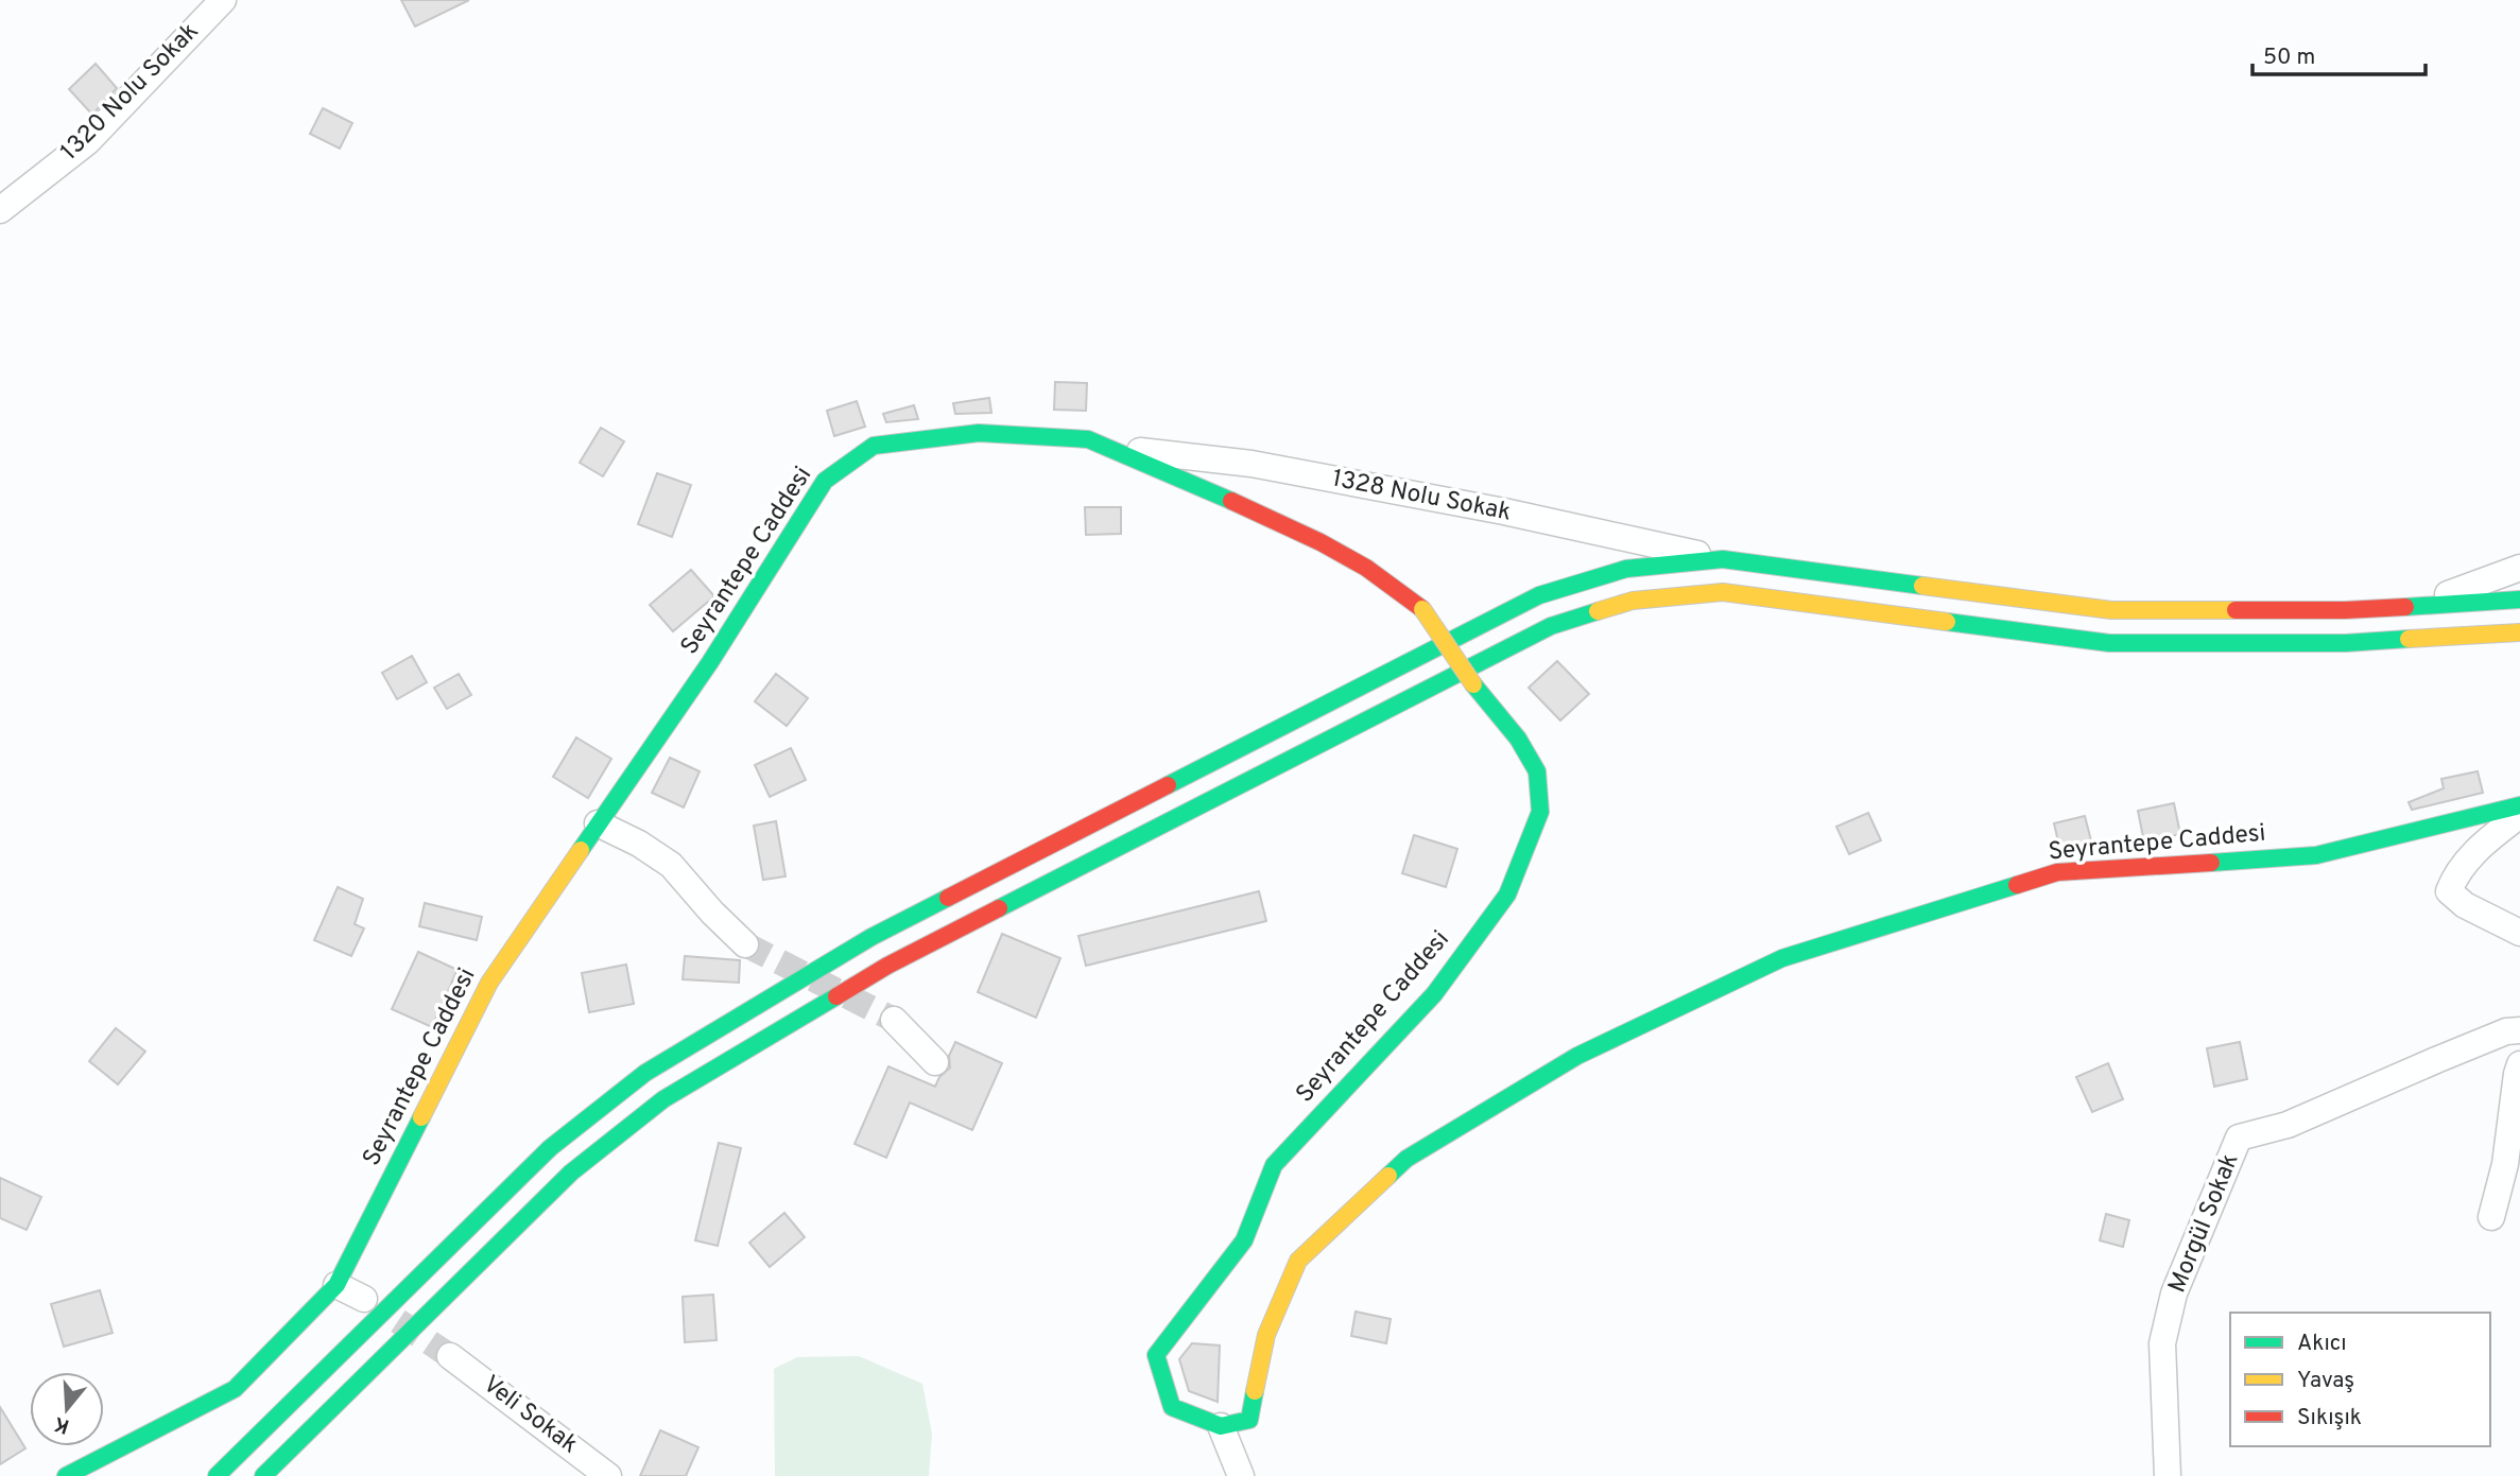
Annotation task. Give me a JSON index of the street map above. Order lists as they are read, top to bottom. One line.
{"streets":{"main road":["Seyrantepe Caddesi"],"street":["1320 Nolu Sokak","1328 Nolu Sokak","Morgül Sokak","Veli Sokak"]},"crossings":[["1328 Nolu Sokak","Seyrantepe Caddesi"]],"legend":["Akıcı","Yavaş","Sıkışık"],"scale_bar":"50 m","north":"bottom"}
